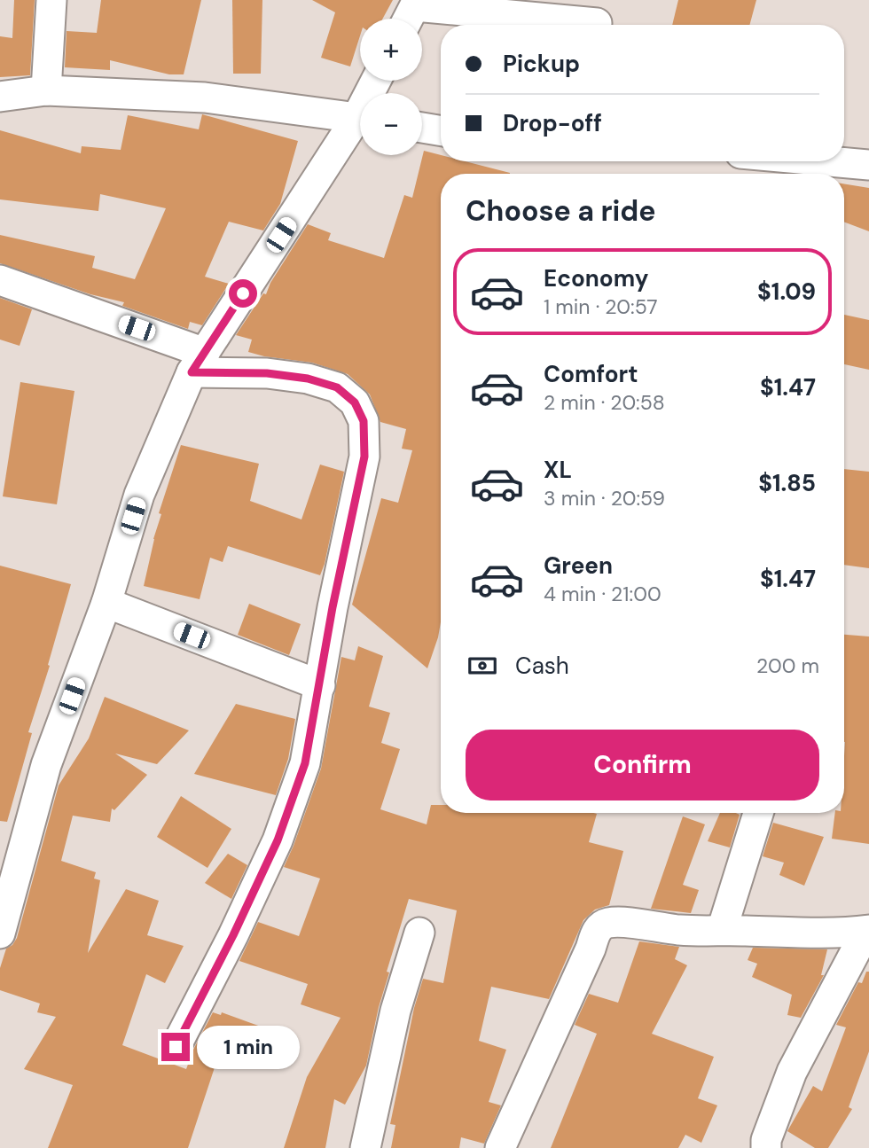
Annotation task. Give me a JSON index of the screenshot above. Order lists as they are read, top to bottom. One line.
{"page":{"map_buttons":["+","−"],"banner":["Pickup","Drop-off"],"heading":"Choose a ride","list":[{"name":"Economy","note":"1 min · 20:57","value":"$1.09"},{"name":"Comfort","note":"2 min · 20:58","value":"$1.47"},{"name":"XL","note":"3 min · 20:59","value":"$1.85"},{"name":"Green","note":"4 min · 21:00","value":"$1.47"}],"pay":["Cash","200 m"],"buttons":"Confirm","bubble":"1 min"}}
